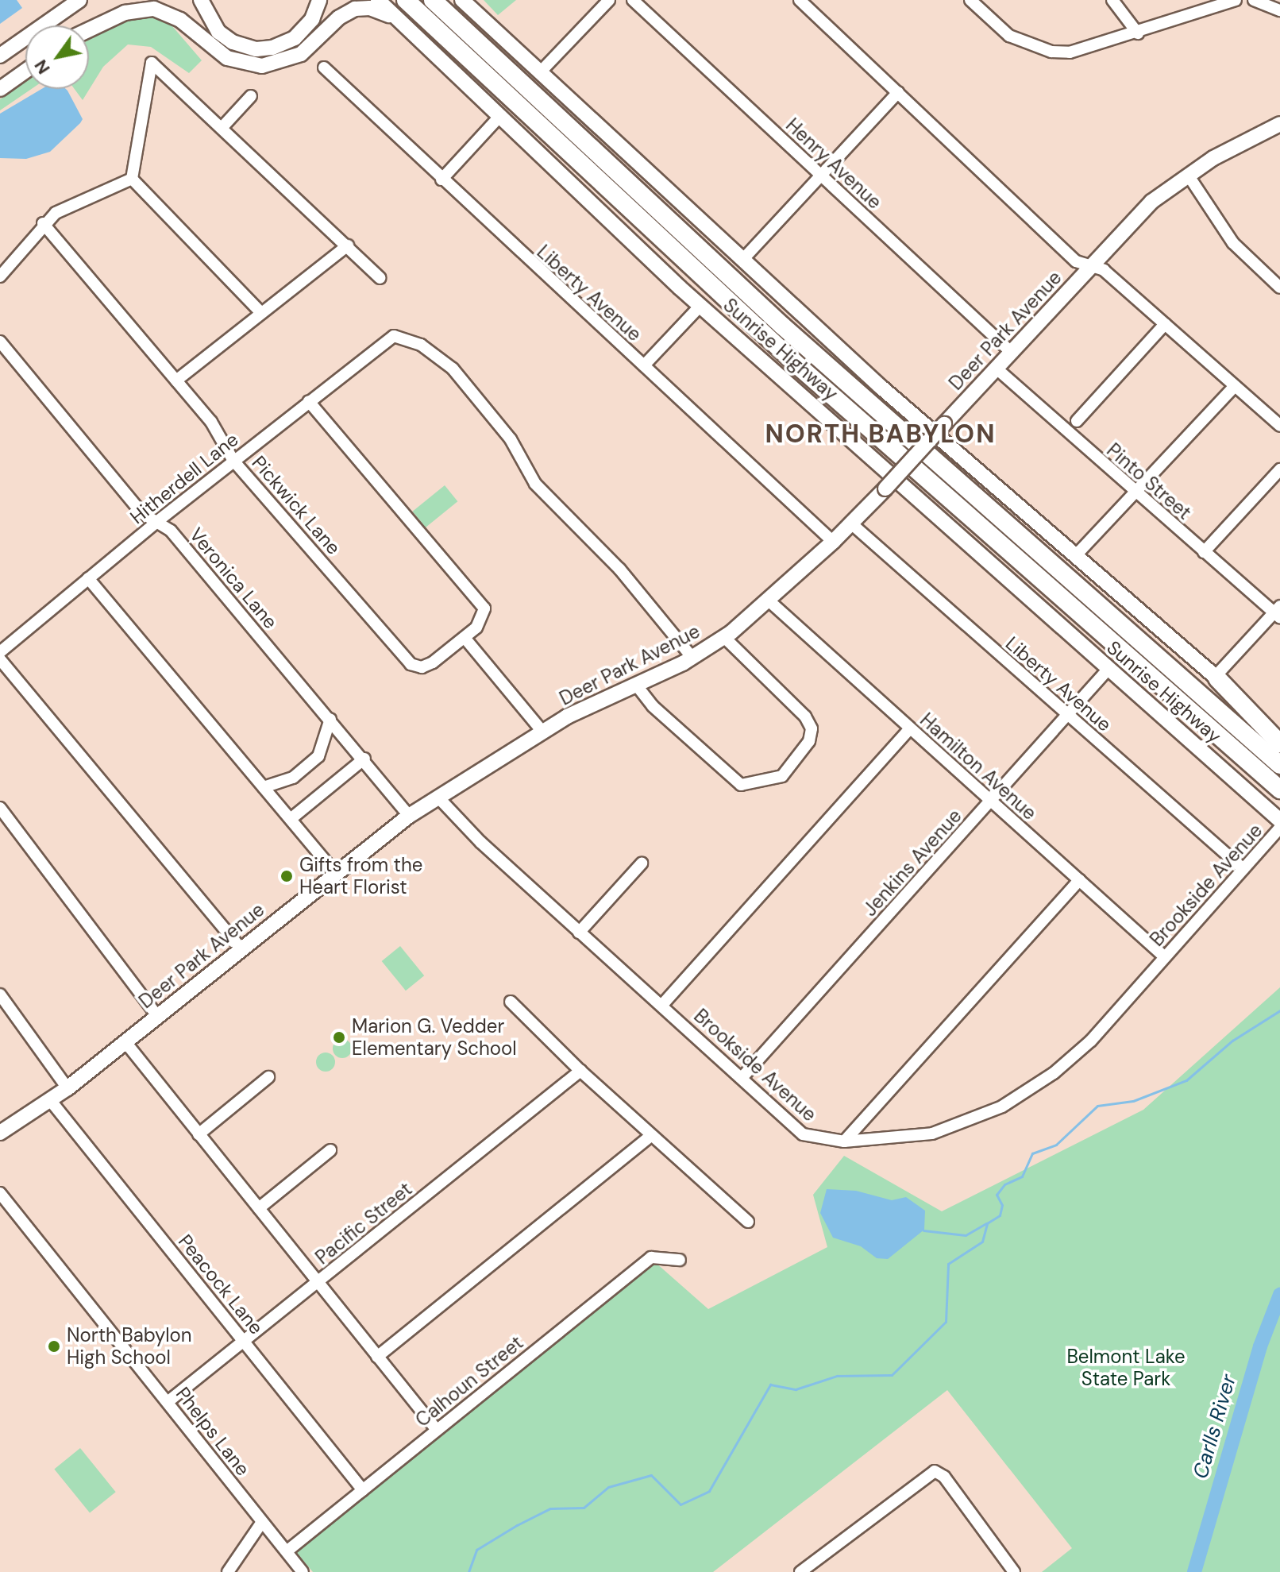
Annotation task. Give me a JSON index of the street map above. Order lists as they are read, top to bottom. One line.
{"streets":{"highway":["Sunrise Highway"],"main road":["Deer Park Avenue"],"street":["Henry Avenue","Liberty Avenue","Hitherdell Lane","Pinto Street","Pickwick Lane","Veronica Lane","Hamilton Avenue","Jenkins Avenue","Brookside Avenue","Pacific Street","Peacock Lane","Calhoun Street","Phelps Lane"]},"crossings":[["Henry Avenue","Deer Park Avenue"],["Liberty Avenue","Deer Park Avenue"],["Liberty Avenue","Jenkins Avenue"],["Liberty Avenue","Brookside Avenue"],["Deer Park Avenue","Hitherdell Lane"],["Deer Park Avenue","Pinto Street"],["Deer Park Avenue","Veronica Lane"],["Deer Park Avenue","Hamilton Avenue"],["Deer Park Avenue","Brookside Avenue"],["Deer Park Avenue","Peacock Lane"],["Sunrise Highway","Jenkins Avenue"],["Hitherdell Lane","Pickwick Lane"],["Hitherdell Lane","Veronica Lane"],["Hamilton Avenue","Jenkins Avenue"],["Hamilton Avenue","Brookside Avenue"],["Jenkins Avenue","Brookside Avenue"],["Pacific Street","Peacock Lane"],["Pacific Street","Phelps Lane"],["Peacock Lane","Calhoun Street"],["Calhoun Street","Phelps Lane"]],"districts":["NORTH BABYLON"],"water":["Carlls River"],"parks":["Belmont Lake State Park"],"places":["Gifts from the Heart Florist","Marion G. Vedder Elementary School","North Babylon High School"],"north":"bottom left"}
